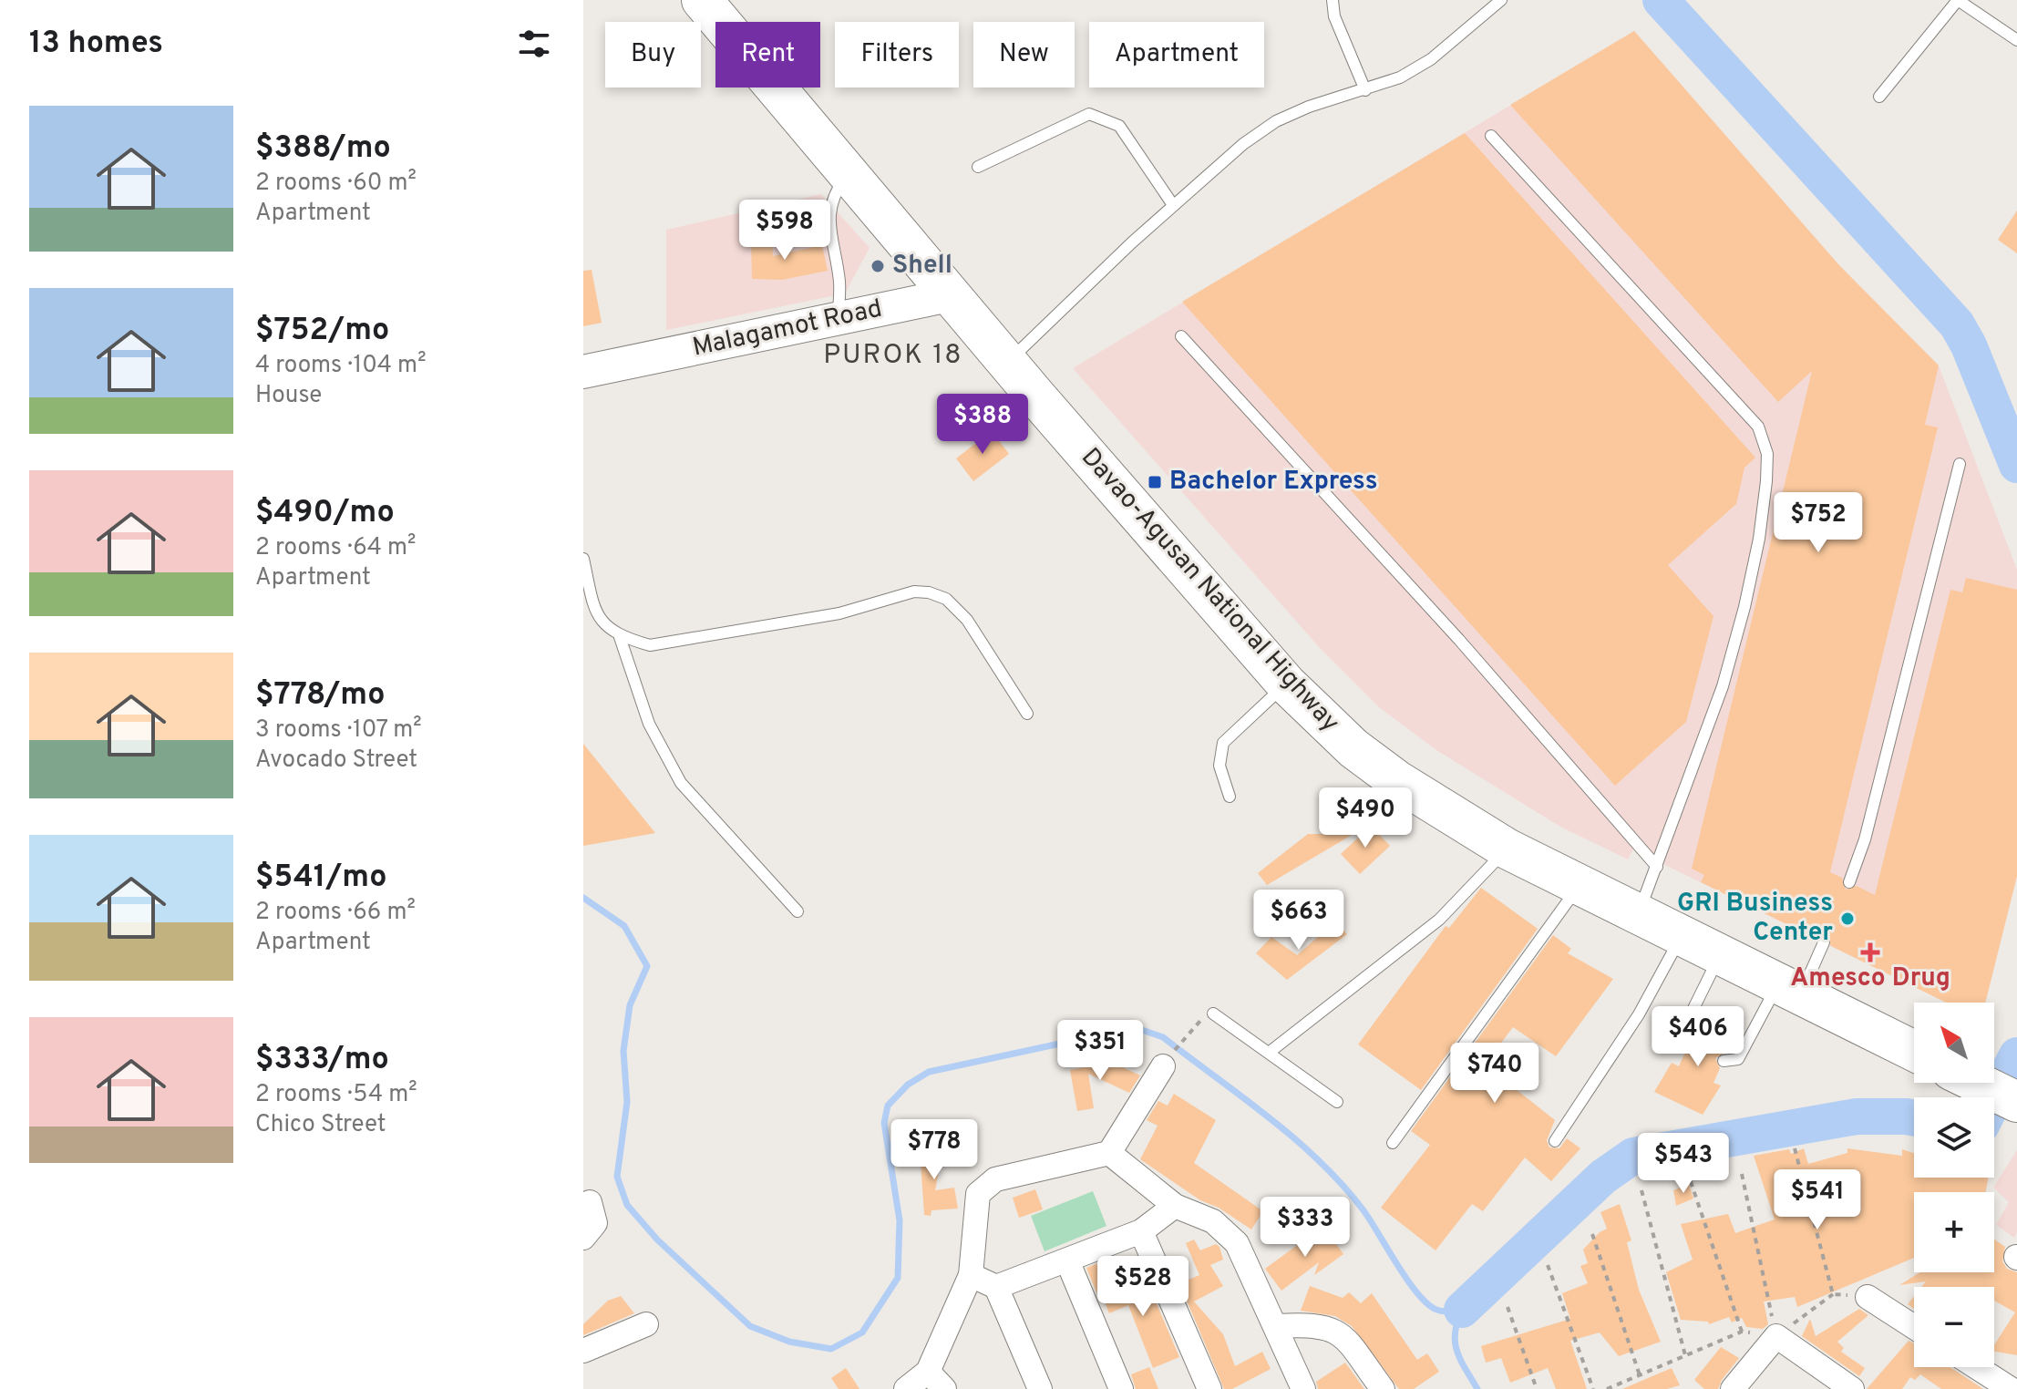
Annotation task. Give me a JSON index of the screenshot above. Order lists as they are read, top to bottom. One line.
{"streets":{"highway":["Davao-Agusan National Highway"],"street":["Malagamot Road"]},"crossings":[["Malagamot Road","Davao-Agusan National Highway"]],"districts":["PUROK 18"],"places":{"other":["Shell","GRI Business Center"],"transit":["Bachelor Express"],"health":["Amesco Drug"]},"north":"top left","page":{"heading":"13 homes","chip":["Buy","Rent","Filters","New","Apartment"],"list":[{"name":"$388/mo","note":"2 rooms · 60 m² · Apartment"},{"name":"$752/mo","note":"4 rooms · 104 m² · House"},{"name":"$490/mo","note":"2 rooms · 64 m² · Apartment"},{"name":"$778/mo","note":"3 rooms · 107 m² · Avocado Street"},{"name":"$541/mo","note":"2 rooms · 66 m² · Apartment"},{"name":"$333/mo","note":"2 rooms · 54 m² · Chico Street"}],"price":["$598","$388","$752","$490","$663","$406","$351","$740","$778","$543","$541","$333","$528"],"map_buttons":["+","−"]}}
